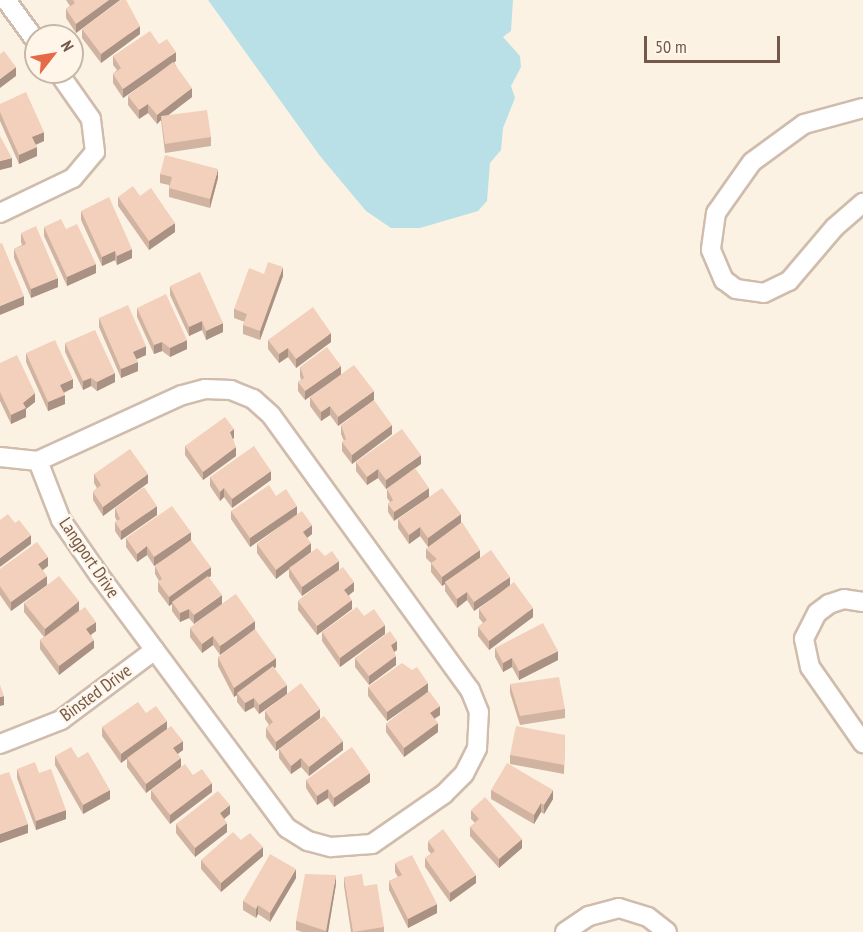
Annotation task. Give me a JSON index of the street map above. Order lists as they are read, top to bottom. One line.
{"streets":{"street":["Langport Drive","Binsted Drive"]},"crossings":[["Langport Drive","Binsted Drive"]],"scale_bar":"50 m","north":"top right"}
